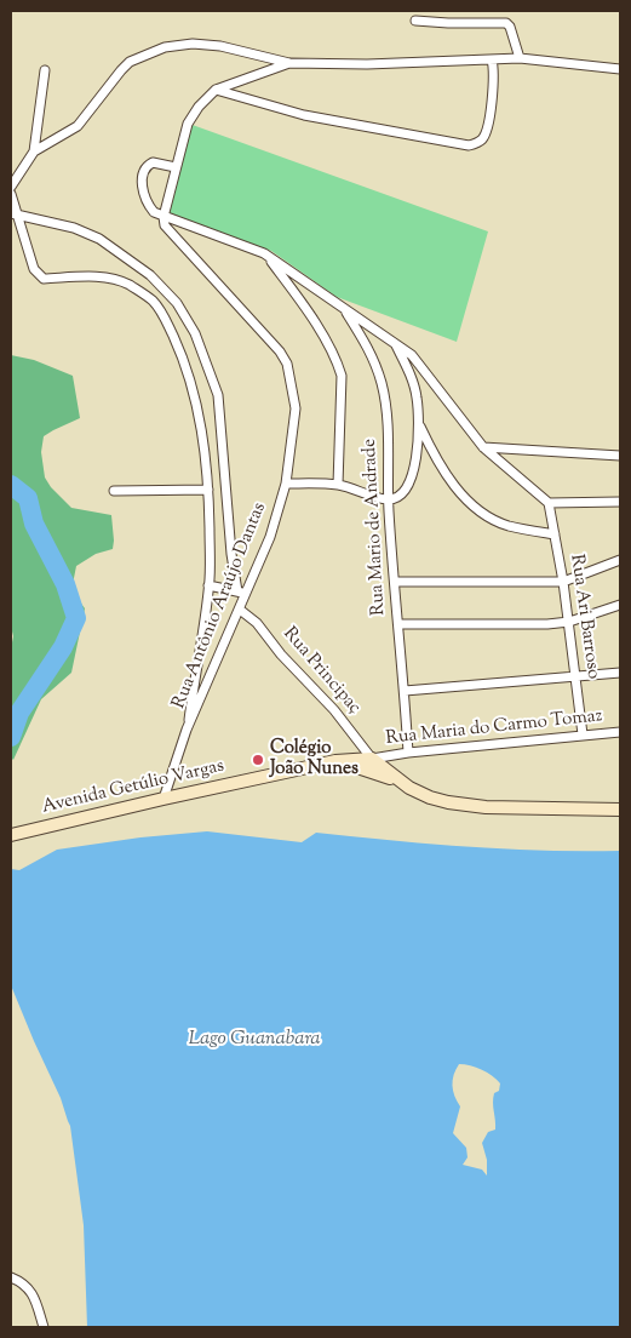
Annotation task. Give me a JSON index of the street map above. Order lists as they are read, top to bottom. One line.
{"streets":{"main road":["Avenida Getúlio Vargas"],"street":["Rua Mario de Andrade","Rua Antônio Araújo Dantas","Rua Ari Barroso","Rua Principaç","Rua Maria do Carmo Tomaz"]},"crossings":[["Rua Mario de Andrade","Rua Maria do Carmo Tomaz"],["Rua Antônio Araújo Dantas","Rua Principaç"],["Rua Antônio Araújo Dantas","Avenida Getúlio Vargas"],["Rua Ari Barroso","Rua Maria do Carmo Tomaz"],["Rua Principaç","Rua Maria do Carmo Tomaz"],["Rua Principaç","Avenida Getúlio Vargas"],["Rua Maria do Carmo Tomaz","Avenida Getúlio Vargas"]],"water":["Lago Guanabara"],"places":["Colégio João Nunes"]}
